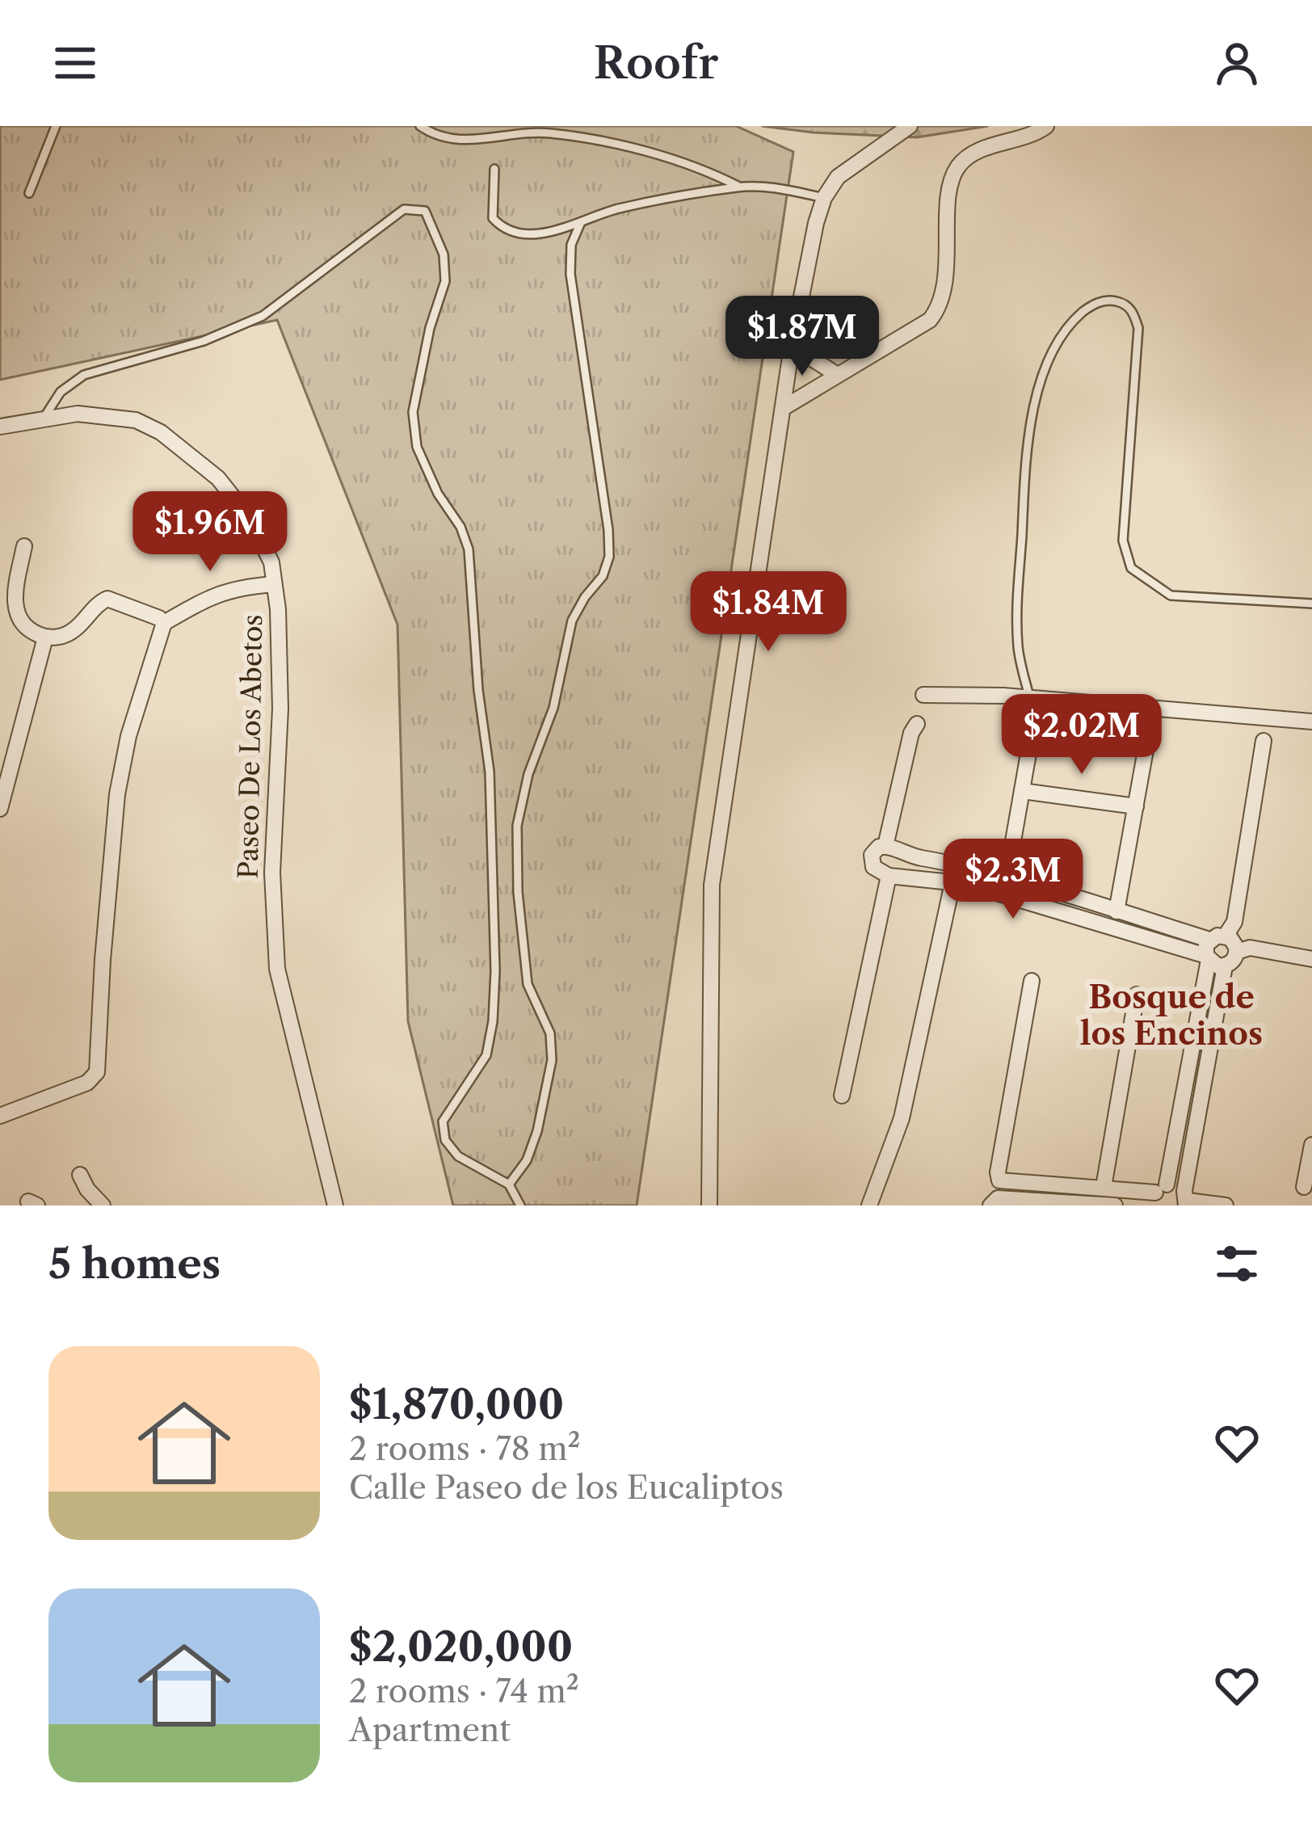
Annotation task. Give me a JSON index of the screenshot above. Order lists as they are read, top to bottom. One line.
{"streets":{"street":["Paseo De Los Abetos"]},"districts":["Bosque de los Encinos"],"page":{"header":"Roofr","price":["$1.87M","$1.96M","$1.84M","$2.02M","$2.3M"],"heading":"5 homes","list":[{"name":"$1,870,000","note":"2 rooms · 78 m² · Calle Paseo de los Eucaliptos"},{"name":"$2,020,000","note":"2 rooms · 74 m² · Apartment"}]}}
